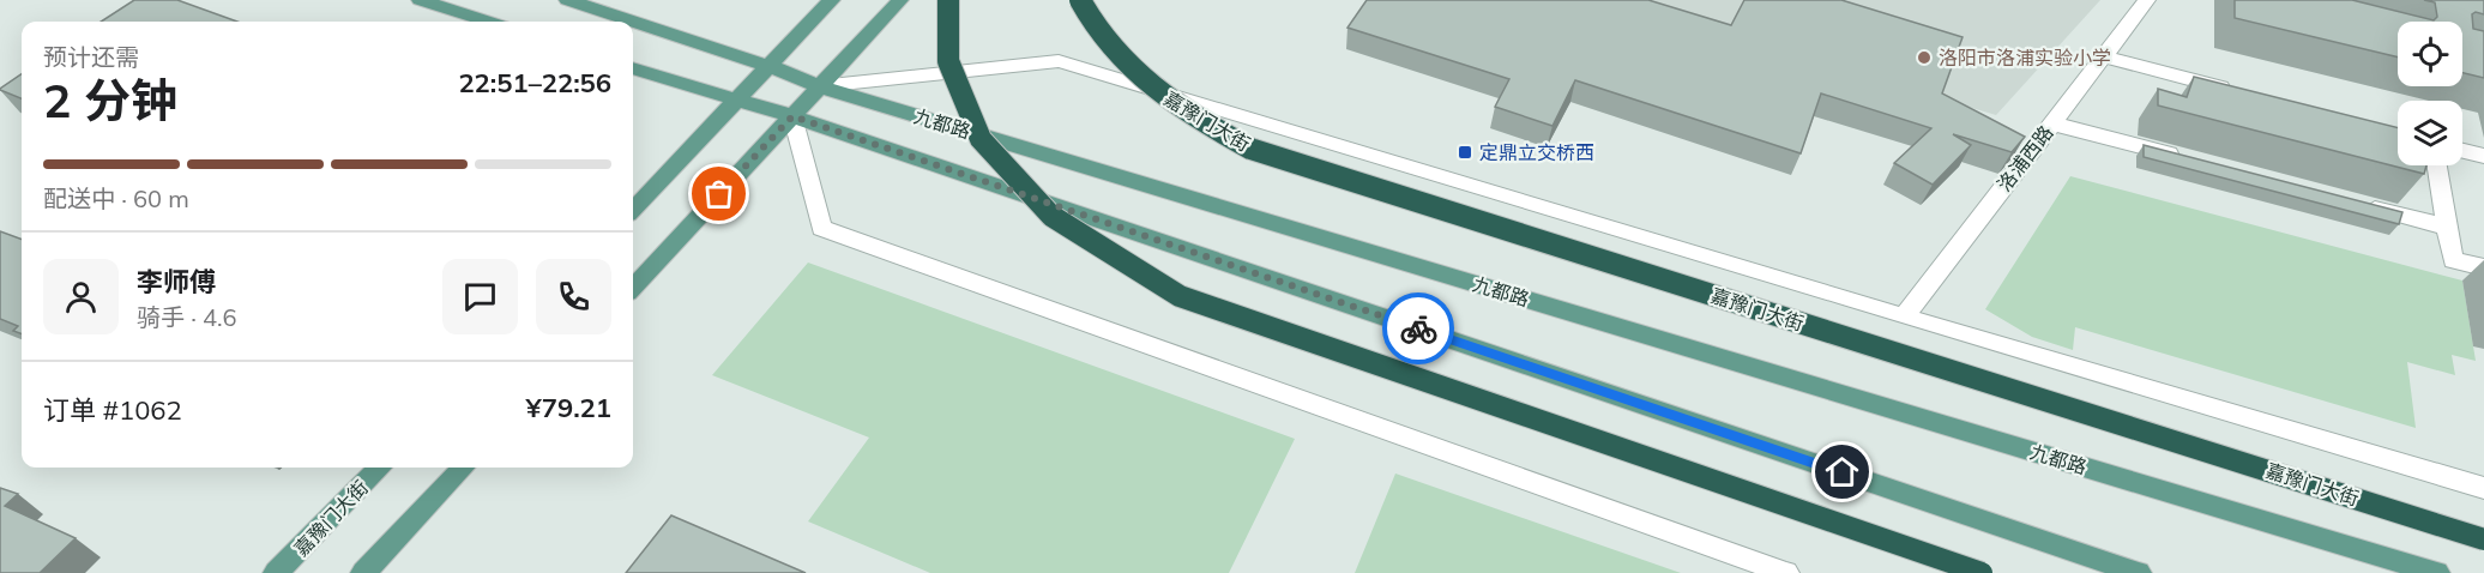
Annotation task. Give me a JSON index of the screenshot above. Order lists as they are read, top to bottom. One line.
{"streets":{"highway":["嘉豫门大街"],"main road":["九都路"],"street":["洛浦西路"]},"places":{"other":["洛阳市洛浦实验小学"],"transit":["定鼎立交桥西"]},"page":{"heading":["2 分钟","预计还需","22:51–22:56"],"panel":["李师傅","骑手 · 4.6","订单 #1062","¥79.21"],"bar":"配送中 · 60 m"}}
